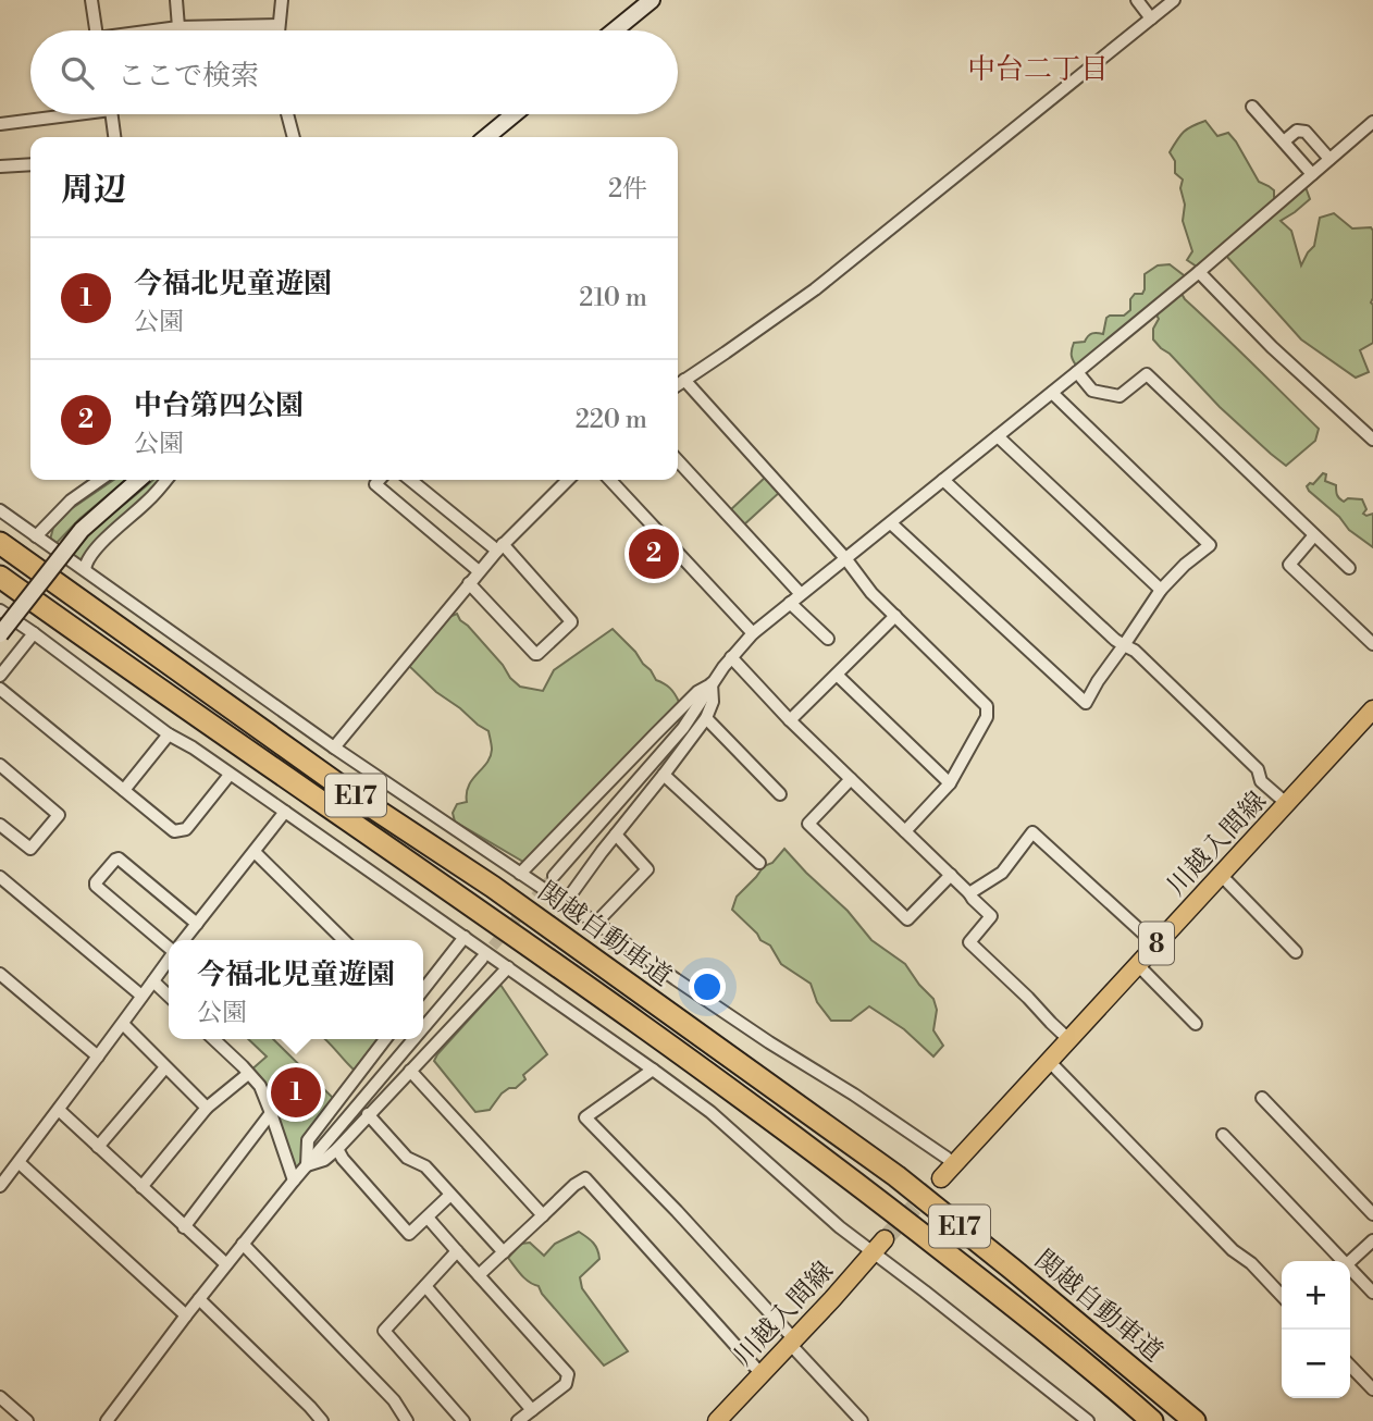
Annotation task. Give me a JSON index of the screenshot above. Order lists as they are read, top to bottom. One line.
{"streets":{"highway":["E17","関越自動車道"],"main road":["川越入間線","8"]},"districts":["中台二丁目"],"page":{"search":"ここで検索","heading":["周辺","2件"],"list":[{"mark":"1","name":"今福北児童遊園","note":"公園","value":"210 m"},{"mark":"2","name":"中台第四公園","note":"公園","value":"220 m"}],"pins":["2","1"],"popup":["今福北児童遊園","公園"],"map_buttons":["+","−"]}}
